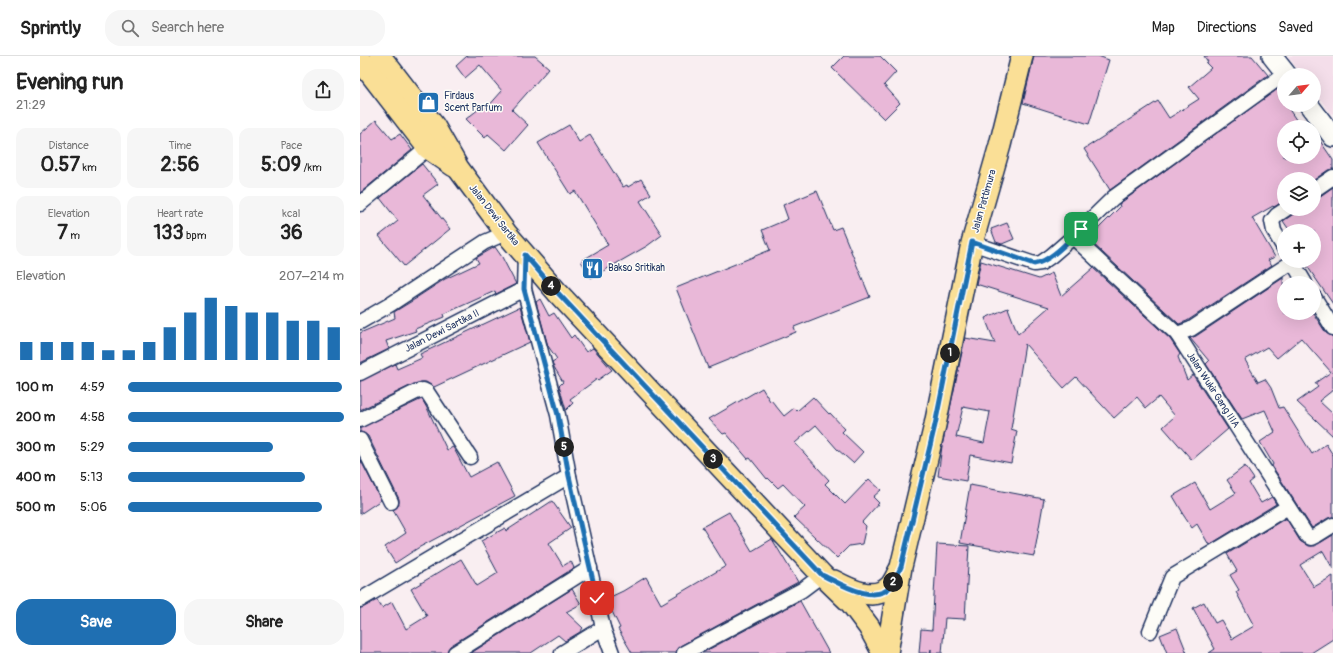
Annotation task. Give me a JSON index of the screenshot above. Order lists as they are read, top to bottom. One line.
{"streets":{"main road":["Jalan Pattimura","Jalan Dewi Sartika"],"street":["Jalan Dewi Sartika II","Jalan Wukir Gang IIIA"]},"places":{"shop":["Firdaus Scent Parfum"],"restaurant":["Bakso Sritikah"]},"north":"top right","page":{"header":"Sprintly","search":"Search here","nav":["Map","Directions","Saved"],"heading":["Evening run","21:29"],"map_buttons":["+","−"],"stats":[["Distance","0.57 km"],["Time","2:56"],["Pace","5:09 /km"],["Elevation","7 m"],["Heart rate","133 bpm"],["kcal","36"]],"chart":["Elevation","207–214 m"],"pins":["4","1","5","3","2"],"list":[{"name":"100 m","note":"4:59"},{"name":"200 m","note":"4:58"},{"name":"300 m","note":"5:29"},{"name":"400 m","note":"5:13"},{"name":"500 m","note":"5:06"}],"buttons":["Save","Share"]}}
